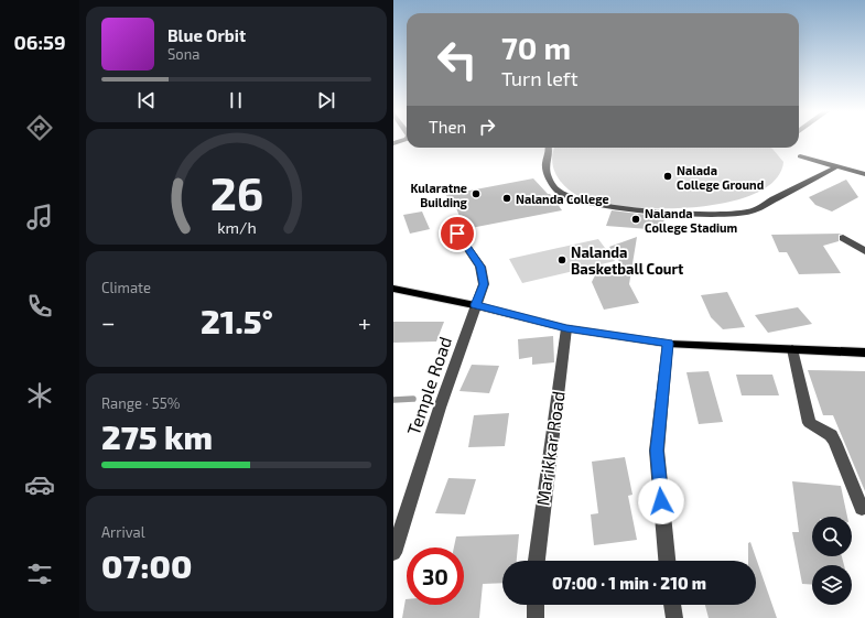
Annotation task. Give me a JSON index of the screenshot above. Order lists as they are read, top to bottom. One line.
{"streets":{"street":["Temple Road","Marikkar Road"]},"places":["Nalada College Ground","Kularatne Building","Nalanda College","Nalanda College Stadium","Nalanda Basketball Court"],"page":{"tabs":"06:59","turn":["70 m","Turn left"],"song":["Blue Orbit","Sona"],"then":"Then","tile":["Climate",["Range · 55%","275 km"],["Arrival","07:00"]],"heat":["−","21.5°","+"],"limit":"30","trip":"07:00 · 1 min · 210 m","gauge":["26","km/h"]}}
